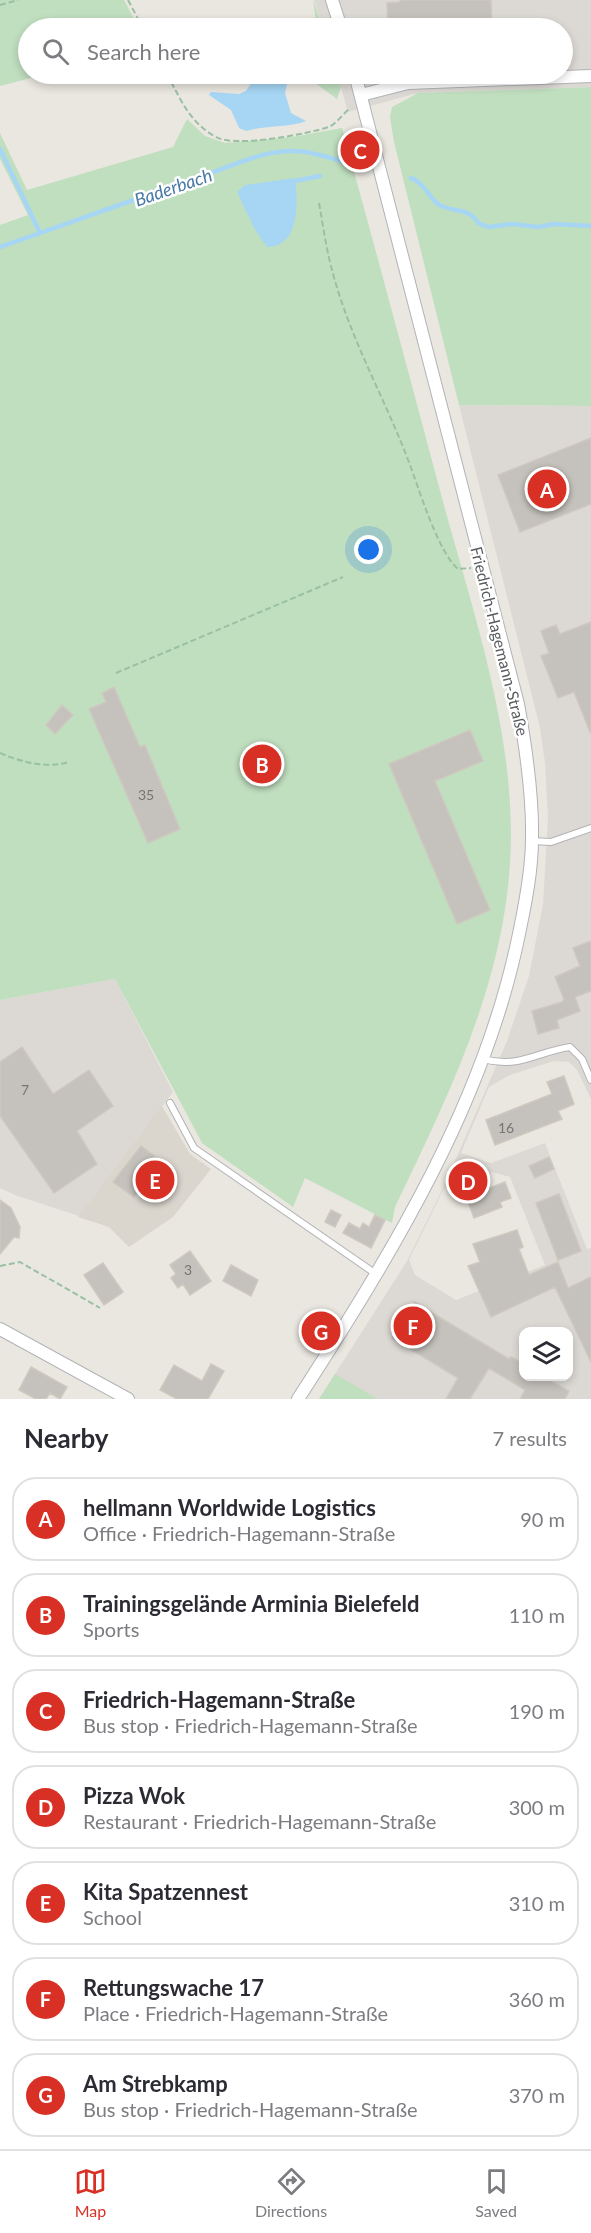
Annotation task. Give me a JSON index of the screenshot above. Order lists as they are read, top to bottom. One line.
{"streets":{"street":["Friedrich-Hagemann-Straße"]},"water":["Baderbach"],"house_numbers":["35","7","16","3"],"page":{"search":"Search here","pins":["C","A","B","E","D","F","G"],"heading":["Nearby","7 results"],"list":[{"mark":"A","name":"hellmann Worldwide Logistics","note":"Office · Friedrich-Hagemann-Straße","value":"90 m"},{"mark":"B","name":"Trainingsgelände Arminia Bielefeld","note":"Sports","value":"110 m"},{"mark":"C","name":"Friedrich-Hagemann-Straße","note":"Bus stop · Friedrich-Hagemann-Straße","value":"190 m"},{"mark":"D","name":"Pizza Wok","note":"Restaurant · Friedrich-Hagemann-Straße","value":"300 m"},{"mark":"E","name":"Kita Spatzennest","note":"School","value":"310 m"},{"mark":"F","name":"Rettungswache 17","note":"Place · Friedrich-Hagemann-Straße","value":"360 m"},{"mark":"G","name":"Am Strebkamp","note":"Bus stop · Friedrich-Hagemann-Straße","value":"370 m"}],"nav":["Map","Directions","Saved"]}}
